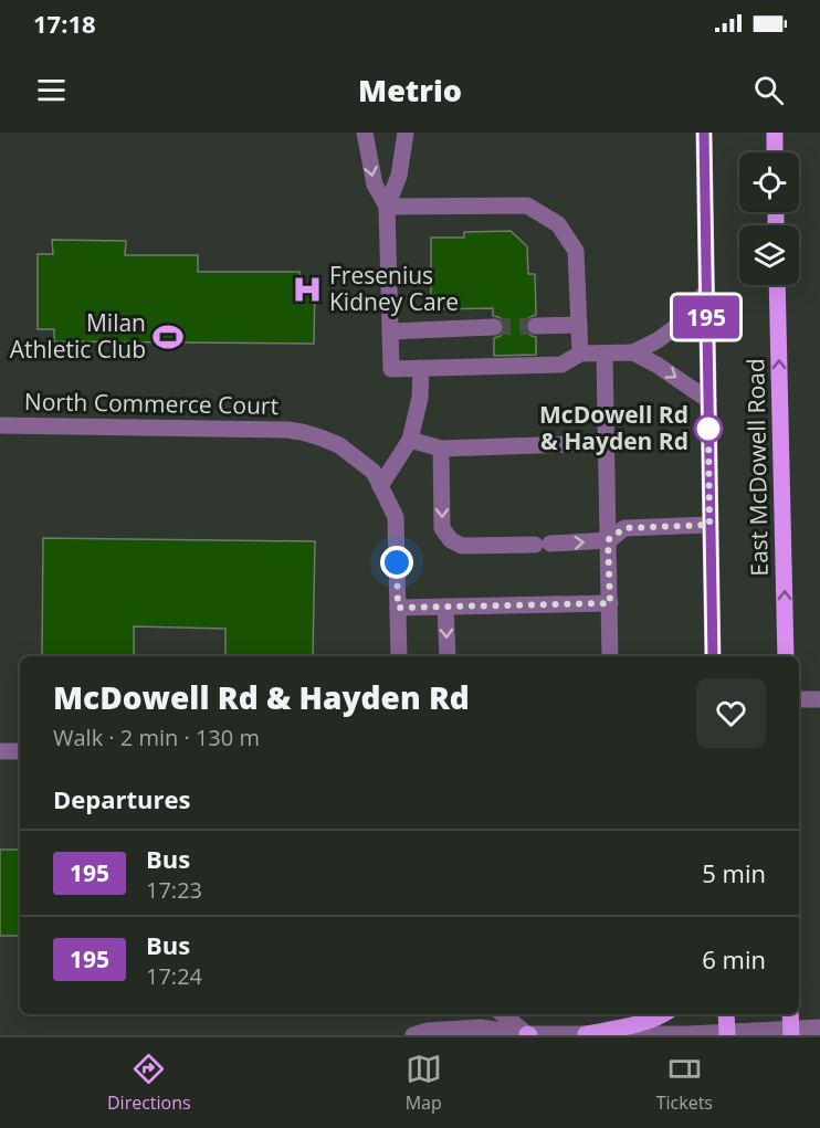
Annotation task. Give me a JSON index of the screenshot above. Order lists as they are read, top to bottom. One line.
{"streets":{"main road":["East McDowell Road"],"street":["North Commerce Court"]},"places":{"hospital":["Fresenius Kidney Care"],"sports":["Milan Athletic Club"],"other":["McDowell Rd & Hayden Rd"]},"lines":["bus line 195"],"page":{"status":"17:18","header":"Metrio","on_map":"195","heading":[["McDowell Rd & Hayden Rd","Walk · 2 min · 130 m"],"Departures"],"list":[{"mark":"195","name":"Bus","note":"17:23","value":"5 min"},{"mark":"195","name":"Bus","note":"17:24","value":"6 min"}],"tabs":["Directions","Map","Tickets"]}}
